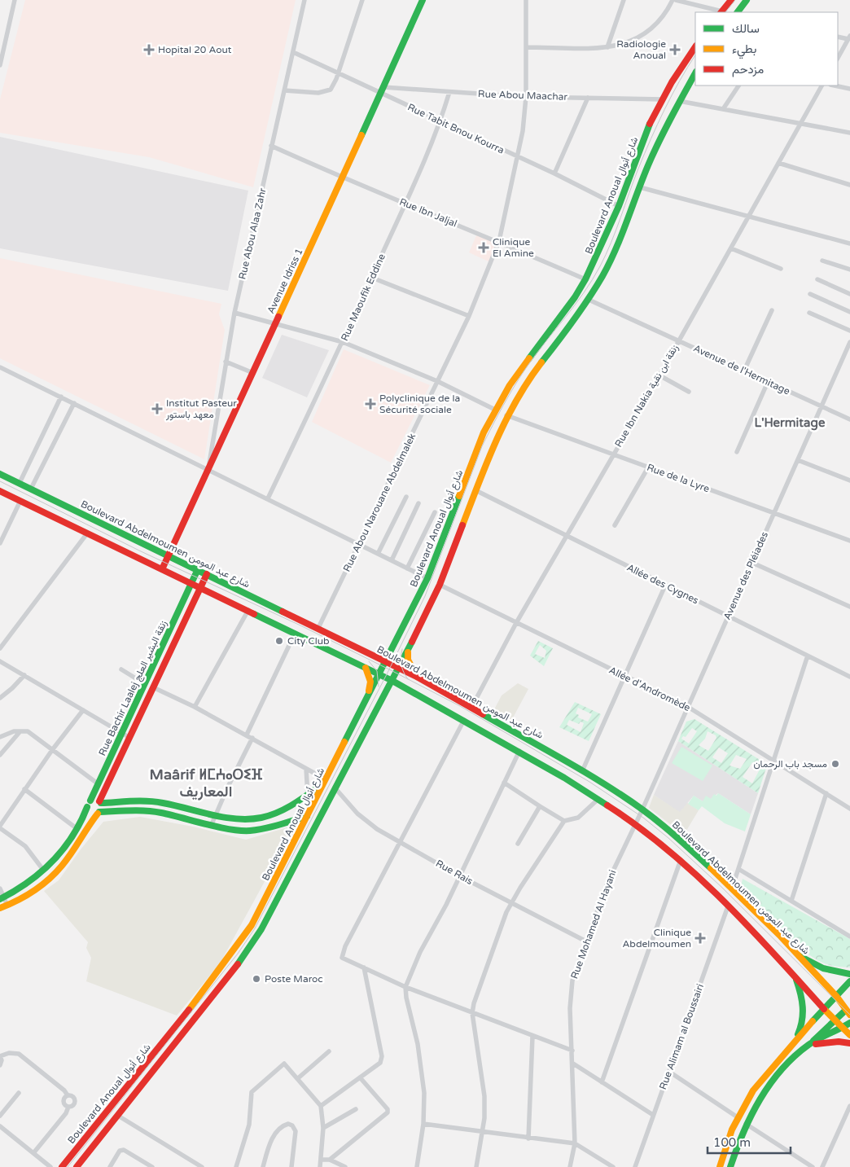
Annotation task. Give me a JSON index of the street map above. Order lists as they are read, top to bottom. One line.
{"streets":{"main road":["Boulevard Anoual شارع أنوال","Avenue Idriss 1","Boulevard Abdelmoumen شارع عبد المومن","Rue Bachir Laalej زنقة البشير العلج"],"street":["Rue Abou Maachar","Rue Tabit Bnou Kourra","Rue Ibn Jaljal","Rue Abou Alaa Zahr","Rue Maoufik Eddine","Avenue de l'Hermitage","Rue Ibn Nakia زنقة ابن نقية","Rue de la Lyre","Rue Abou Narouane Abdelmalek","Avenue des Pléiades","Allée des Cygnes","Allée d'Andromède","Rue Rais","Rue Mohamed Al Hayani","Rue Alimam al Boussairi"]},"crossings":[["Rue Abou Maachar","Boulevard Anoual شارع أنوال"],["Rue Abou Maachar","Avenue Idriss 1"],["Rue Abou Maachar","Rue Maoufik Eddine"],["Rue Abou Maachar","Rue Abou Narouane Abdelmalek"],["Rue Tabit Bnou Kourra","Boulevard Anoual شارع أنوال"],["Rue Tabit Bnou Kourra","Rue Abou Alaa Zahr"],["Rue Tabit Bnou Kourra","Avenue Idriss 1"],["Rue Tabit Bnou Kourra","Rue Maoufik Eddine"],["Rue Tabit Bnou Kourra","Rue Abou Narouane Abdelmalek"],["Boulevard Anoual شارع أنوال","Rue Ibn Jaljal"],["Boulevard Anoual شارع أنوال","Avenue de l'Hermitage"],["Boulevard Anoual شارع أنوال","Rue de la Lyre"],["Boulevard Anoual شارع أنوال","Boulevard Abdelmoumen شارع عبد المومن"],["Boulevard Anoual شارع أنوال","Allée des Cygnes"],["Boulevard Anoual شارع أنوال","Allée d'Andromède"],["Boulevard Anoual شارع أنوال","Rue Rais"],["Rue Ibn Jaljal","Rue Abou Alaa Zahr"],["Rue Ibn Jaljal","Avenue Idriss 1"],["Rue Ibn Jaljal","Rue Maoufik Eddine"],["Rue Ibn Jaljal","Rue Abou Narouane Abdelmalek"],["Rue Abou Alaa Zahr","Avenue Idriss 1"],["Avenue Idriss 1","Boulevard Abdelmoumen شارع عبد المومن"],["Avenue de l'Hermitage","Rue Ibn Nakia زنقة ابن نقية"],["Avenue de l'Hermitage","Avenue des Pléiades"],["Rue Ibn Nakia زنقة ابن نقية","Rue de la Lyre"],["Rue Ibn Nakia زنقة ابن نقية","Boulevard Abdelmoumen شارع عبد المومن"],["Rue Ibn Nakia زنقة ابن نقية","Allée des Cygnes"],["Rue Ibn Nakia زنقة ابن نقية","Allée d'Andromède"],["Rue de la Lyre","Avenue des Pléiades"],["Rue Abou Narouane Abdelmalek","Boulevard Abdelmoumen شارع عبد المومن"],["Boulevard Abdelmoumen شارع عبد المومن","Avenue des Pléiades"],["Boulevard Abdelmoumen شارع عبد المومن","Rue Bachir Laalej زنقة البشير العلج"],["Boulevard Abdelmoumen شارع عبد المومن","Rue Mohamed Al Hayani"],["Avenue des Pléiades","Allée des Cygnes"],["Avenue des Pléiades","Allée d'Andromède"],["Avenue des Pléiades","Rue Mohamed Al Hayani"],["Rue Rais","Rue Mohamed Al Hayani"]],"districts":["L'Hermitage","Maârif ⵍⵎⵄⴰⵔⵉⴼ المعاريف"],"places":{"health":["Hopital 20 Aout","Radiologie Anoual","Clinique El Amine","Polyclinique de la Sécurité sociale","Institut Pasteur معهد باستور","Clinique Abdelmoumen"],"other":["City Club","مسجد باب الرحمان","Poste Maroc"]},"legend":["سالك","بطيء","مزدحم"],"scale_bar":"100 m"}
